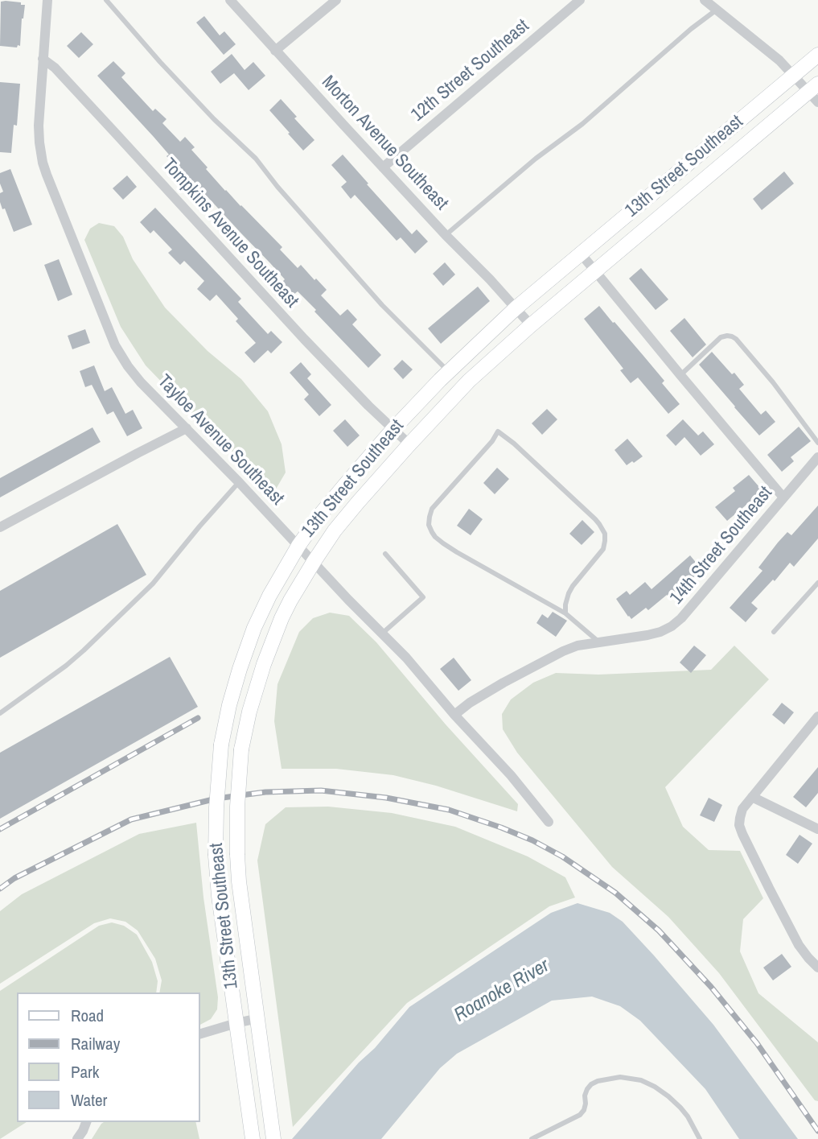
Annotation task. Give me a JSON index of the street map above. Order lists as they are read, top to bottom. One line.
{"streets":{"main road":["13th Street Southeast"],"street":["12th Street Southeast","Morton Avenue Southeast","Tompkins Avenue Southeast","Tayloe Avenue Southeast","14th Street Southeast"]},"crossings":[["12th Street Southeast","Morton Avenue Southeast"],["Morton Avenue Southeast","13th Street Southeast"],["13th Street Southeast","Tompkins Avenue Southeast"],["13th Street Southeast","Tayloe Avenue Southeast"],["Tompkins Avenue Southeast","Tayloe Avenue Southeast"],["Tayloe Avenue Southeast","14th Street Southeast"]],"water":["Roanoke River"],"legend":["Road","Railway","Park","Water"]}
